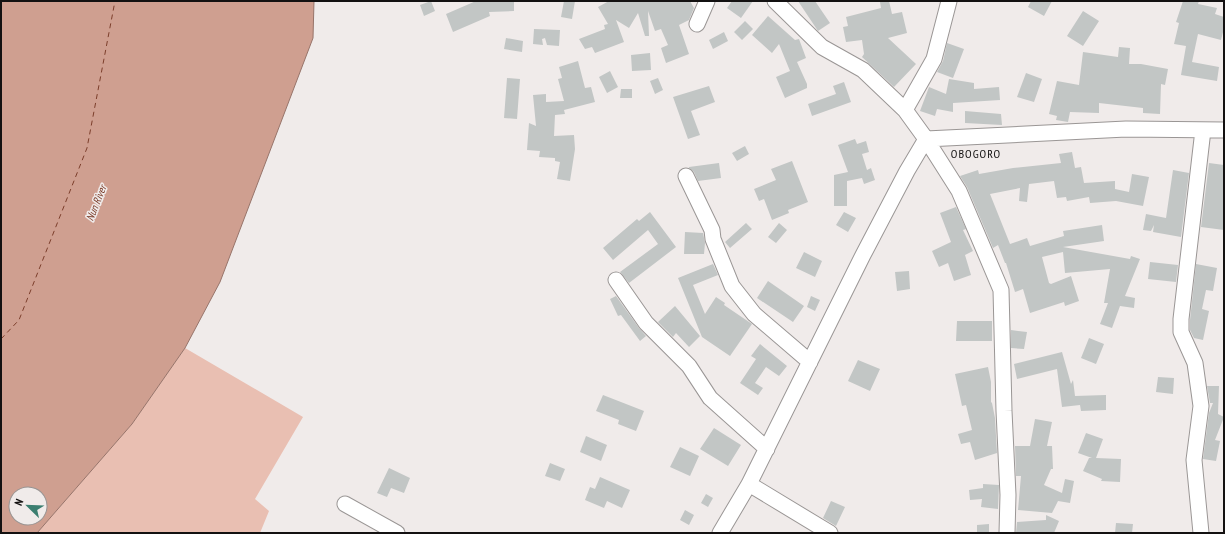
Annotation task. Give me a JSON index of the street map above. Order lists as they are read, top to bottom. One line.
{"districts":["OBOGORO"],"water":["Nun River"],"north":"top left"}
